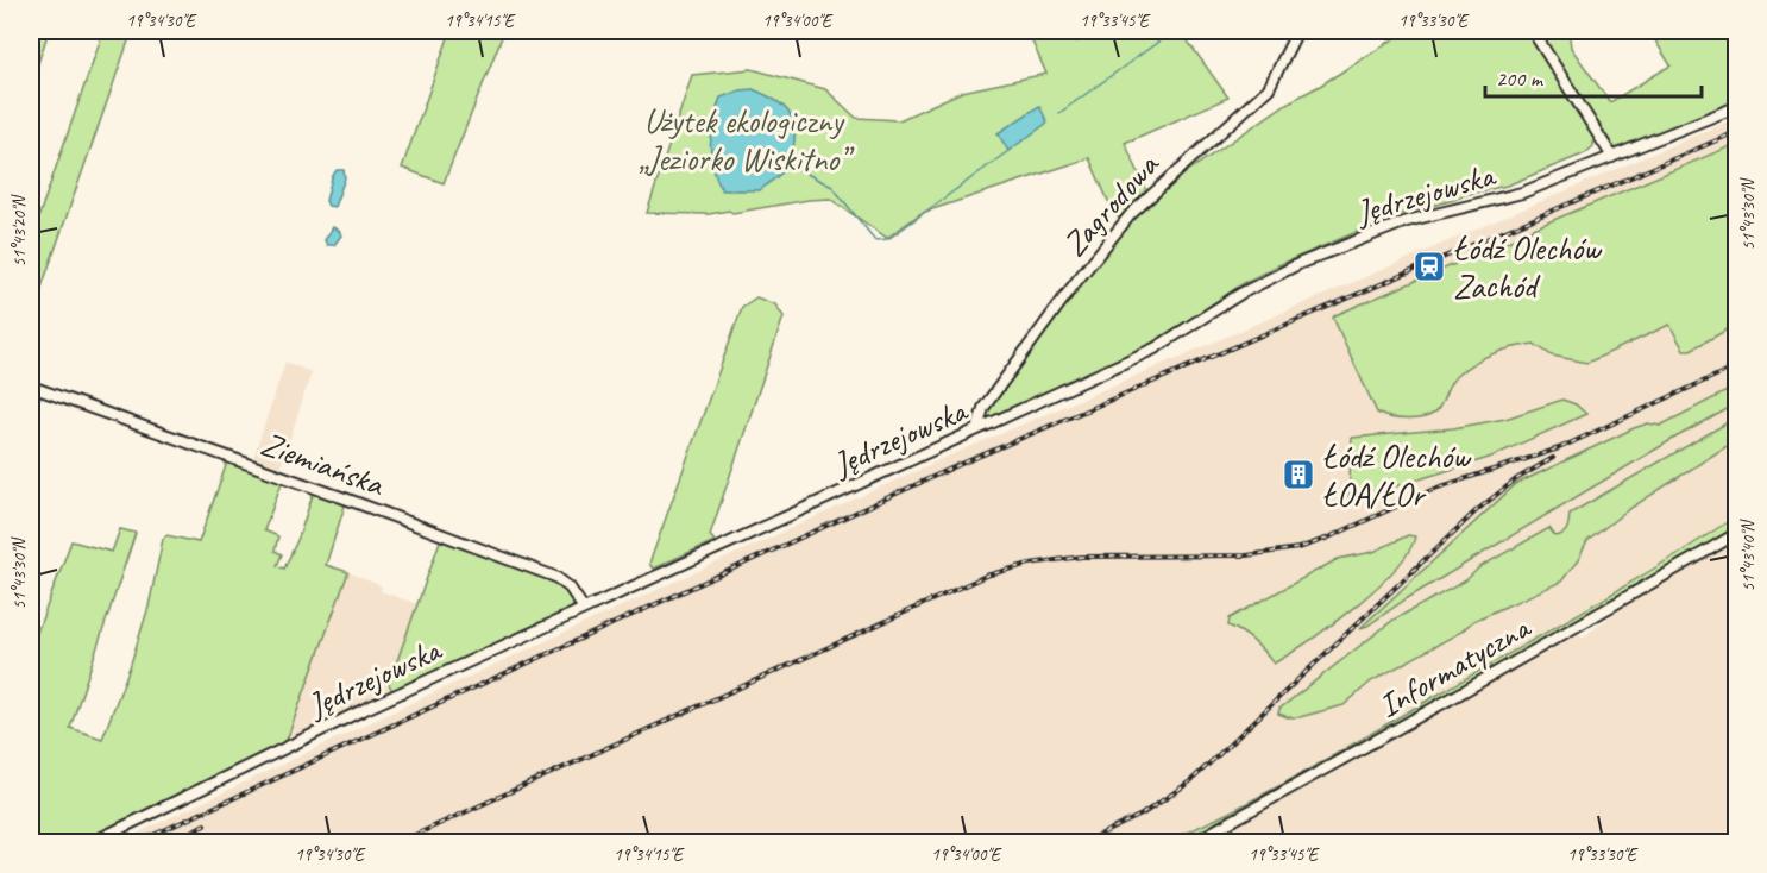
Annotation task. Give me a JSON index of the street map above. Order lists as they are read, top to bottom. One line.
{"streets":{"street":["Jędrzejowska","Zagrodowa","Ziemiańska","Informatyczna"]},"crossings":[["Jędrzejowska","Zagrodowa"],["Jędrzejowska","Ziemiańska"]],"parks":["Użytek ekologiczny „Jeziorko Wiskitno”"],"places":{"station":["Łódź Olechów Zachód"],"building":["Łódź Olechów ŁOA/ŁOr"]},"scale_bar":"200 m","coordinates":["19°34'30\"E","19°34'15\"E","19°34'00\"E","19°33'45\"E","19°33'30\"E","51°43'30\"N","51°43'20\"N","51°43'40\"N"]}
